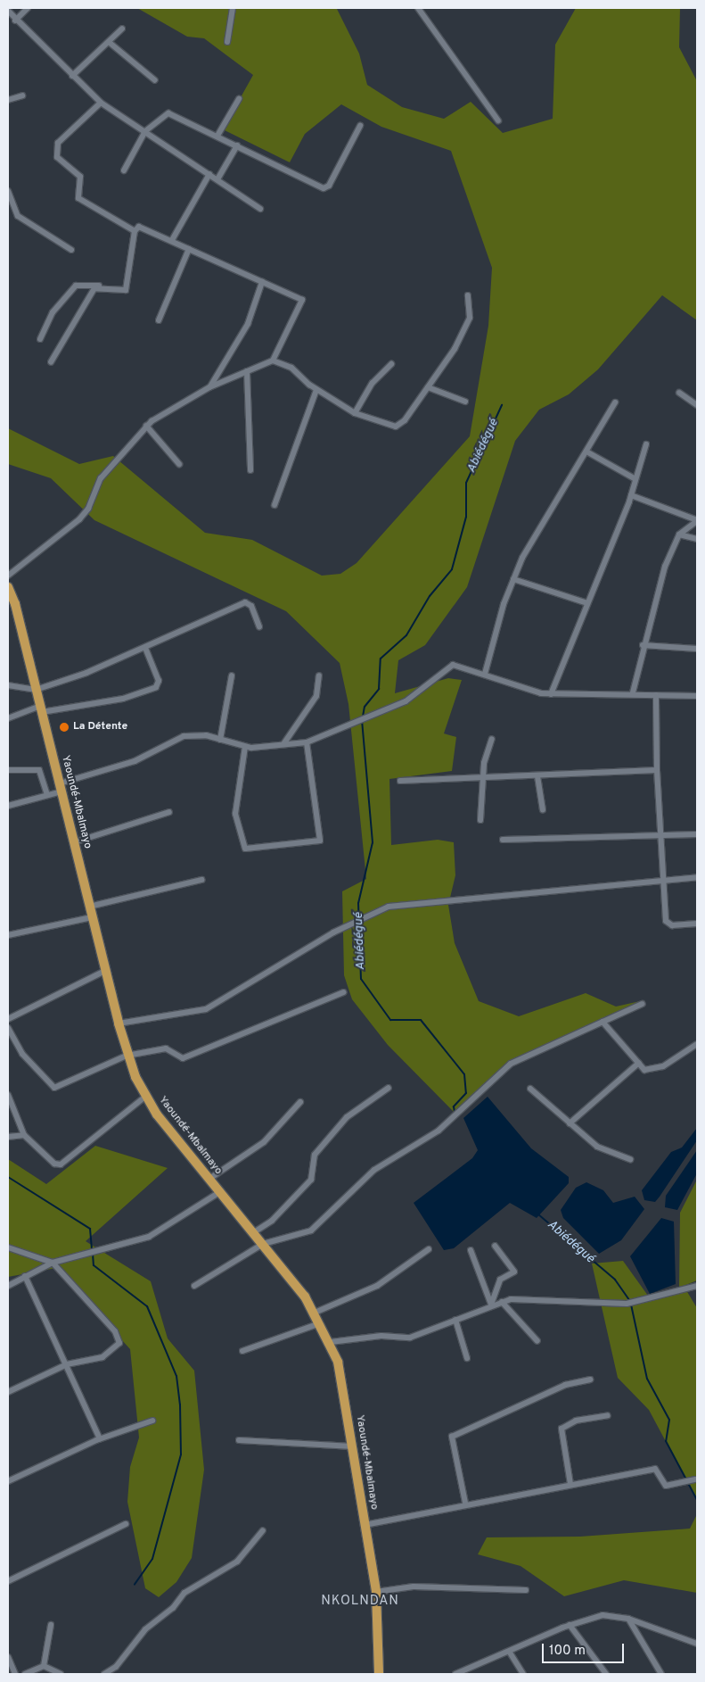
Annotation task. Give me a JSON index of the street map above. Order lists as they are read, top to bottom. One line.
{"streets":{"highway":["Yaoundé-Mbalmayo"]},"districts":["NKOLNDAN"],"water":["Abiédégué"],"places":["La Détente"],"scale_bar":"100 m"}
